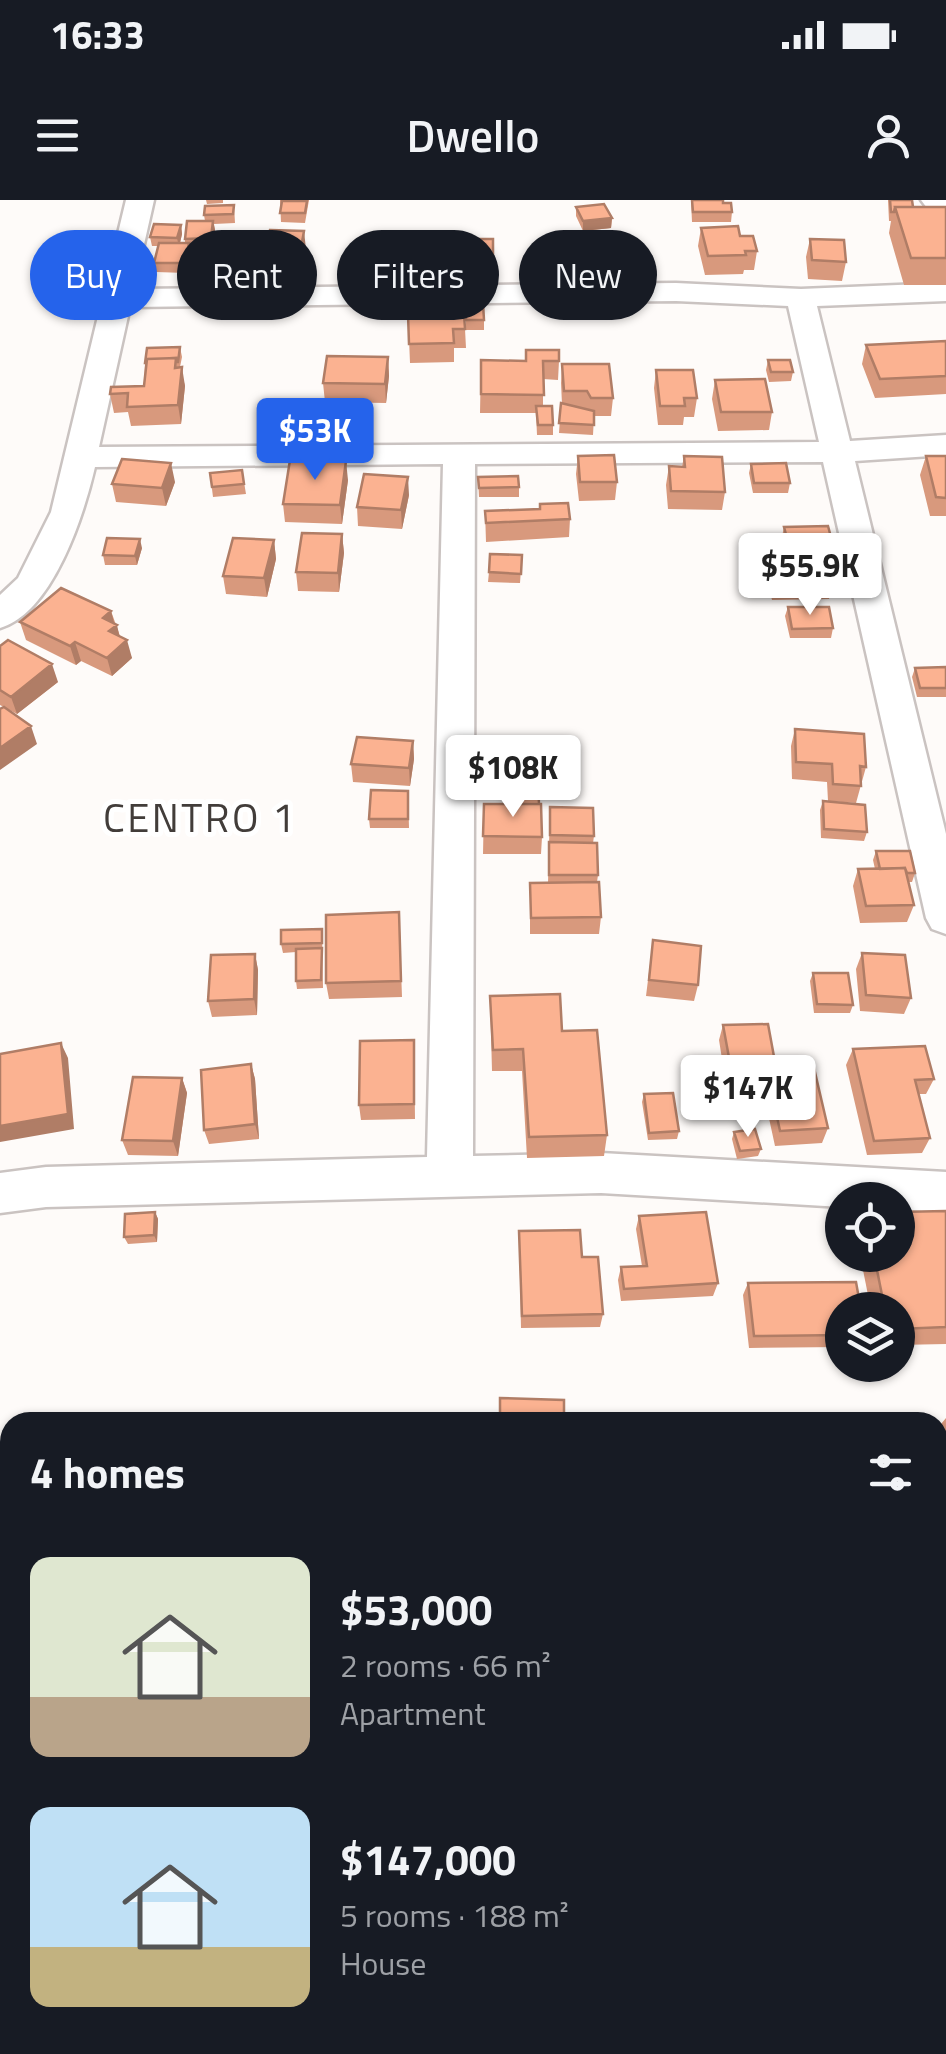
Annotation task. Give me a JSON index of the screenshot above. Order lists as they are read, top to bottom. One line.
{"districts":["CENTRO 1"],"page":{"status":"16:33","header":"Dwello","chip":["Buy","Rent","Filters","New"],"price":["$53K","$55.9K","$108K","$147K"],"heading":"4 homes","list":[{"name":"$53,000","note":"2 rooms · 66 m² · Apartment"},{"name":"$147,000","note":"5 rooms · 188 m² · House"}]}}
